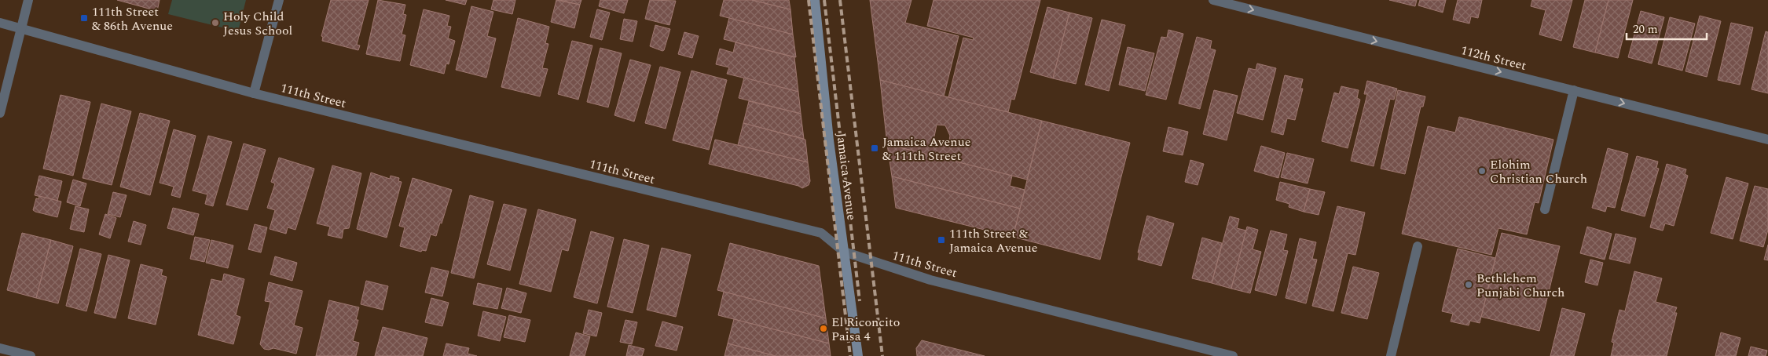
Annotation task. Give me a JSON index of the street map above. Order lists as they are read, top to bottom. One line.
{"streets":{"main road":["Jamaica Avenue"],"street":["112th Street","111th Street"]},"crossings":[["111th Street","Jamaica Avenue"]],"one_way":["112th Street"],"places":{"transit":["111th Street & 86th Avenue","Jamaica Avenue & 111th Street","111th Street & Jamaica Avenue"],"other":["Holy Child Jesus School","Elohim Christian Church","Bethlehem Punjabi Church","El Riconcito Paisa 4"]},"scale_bar":"20 m"}
